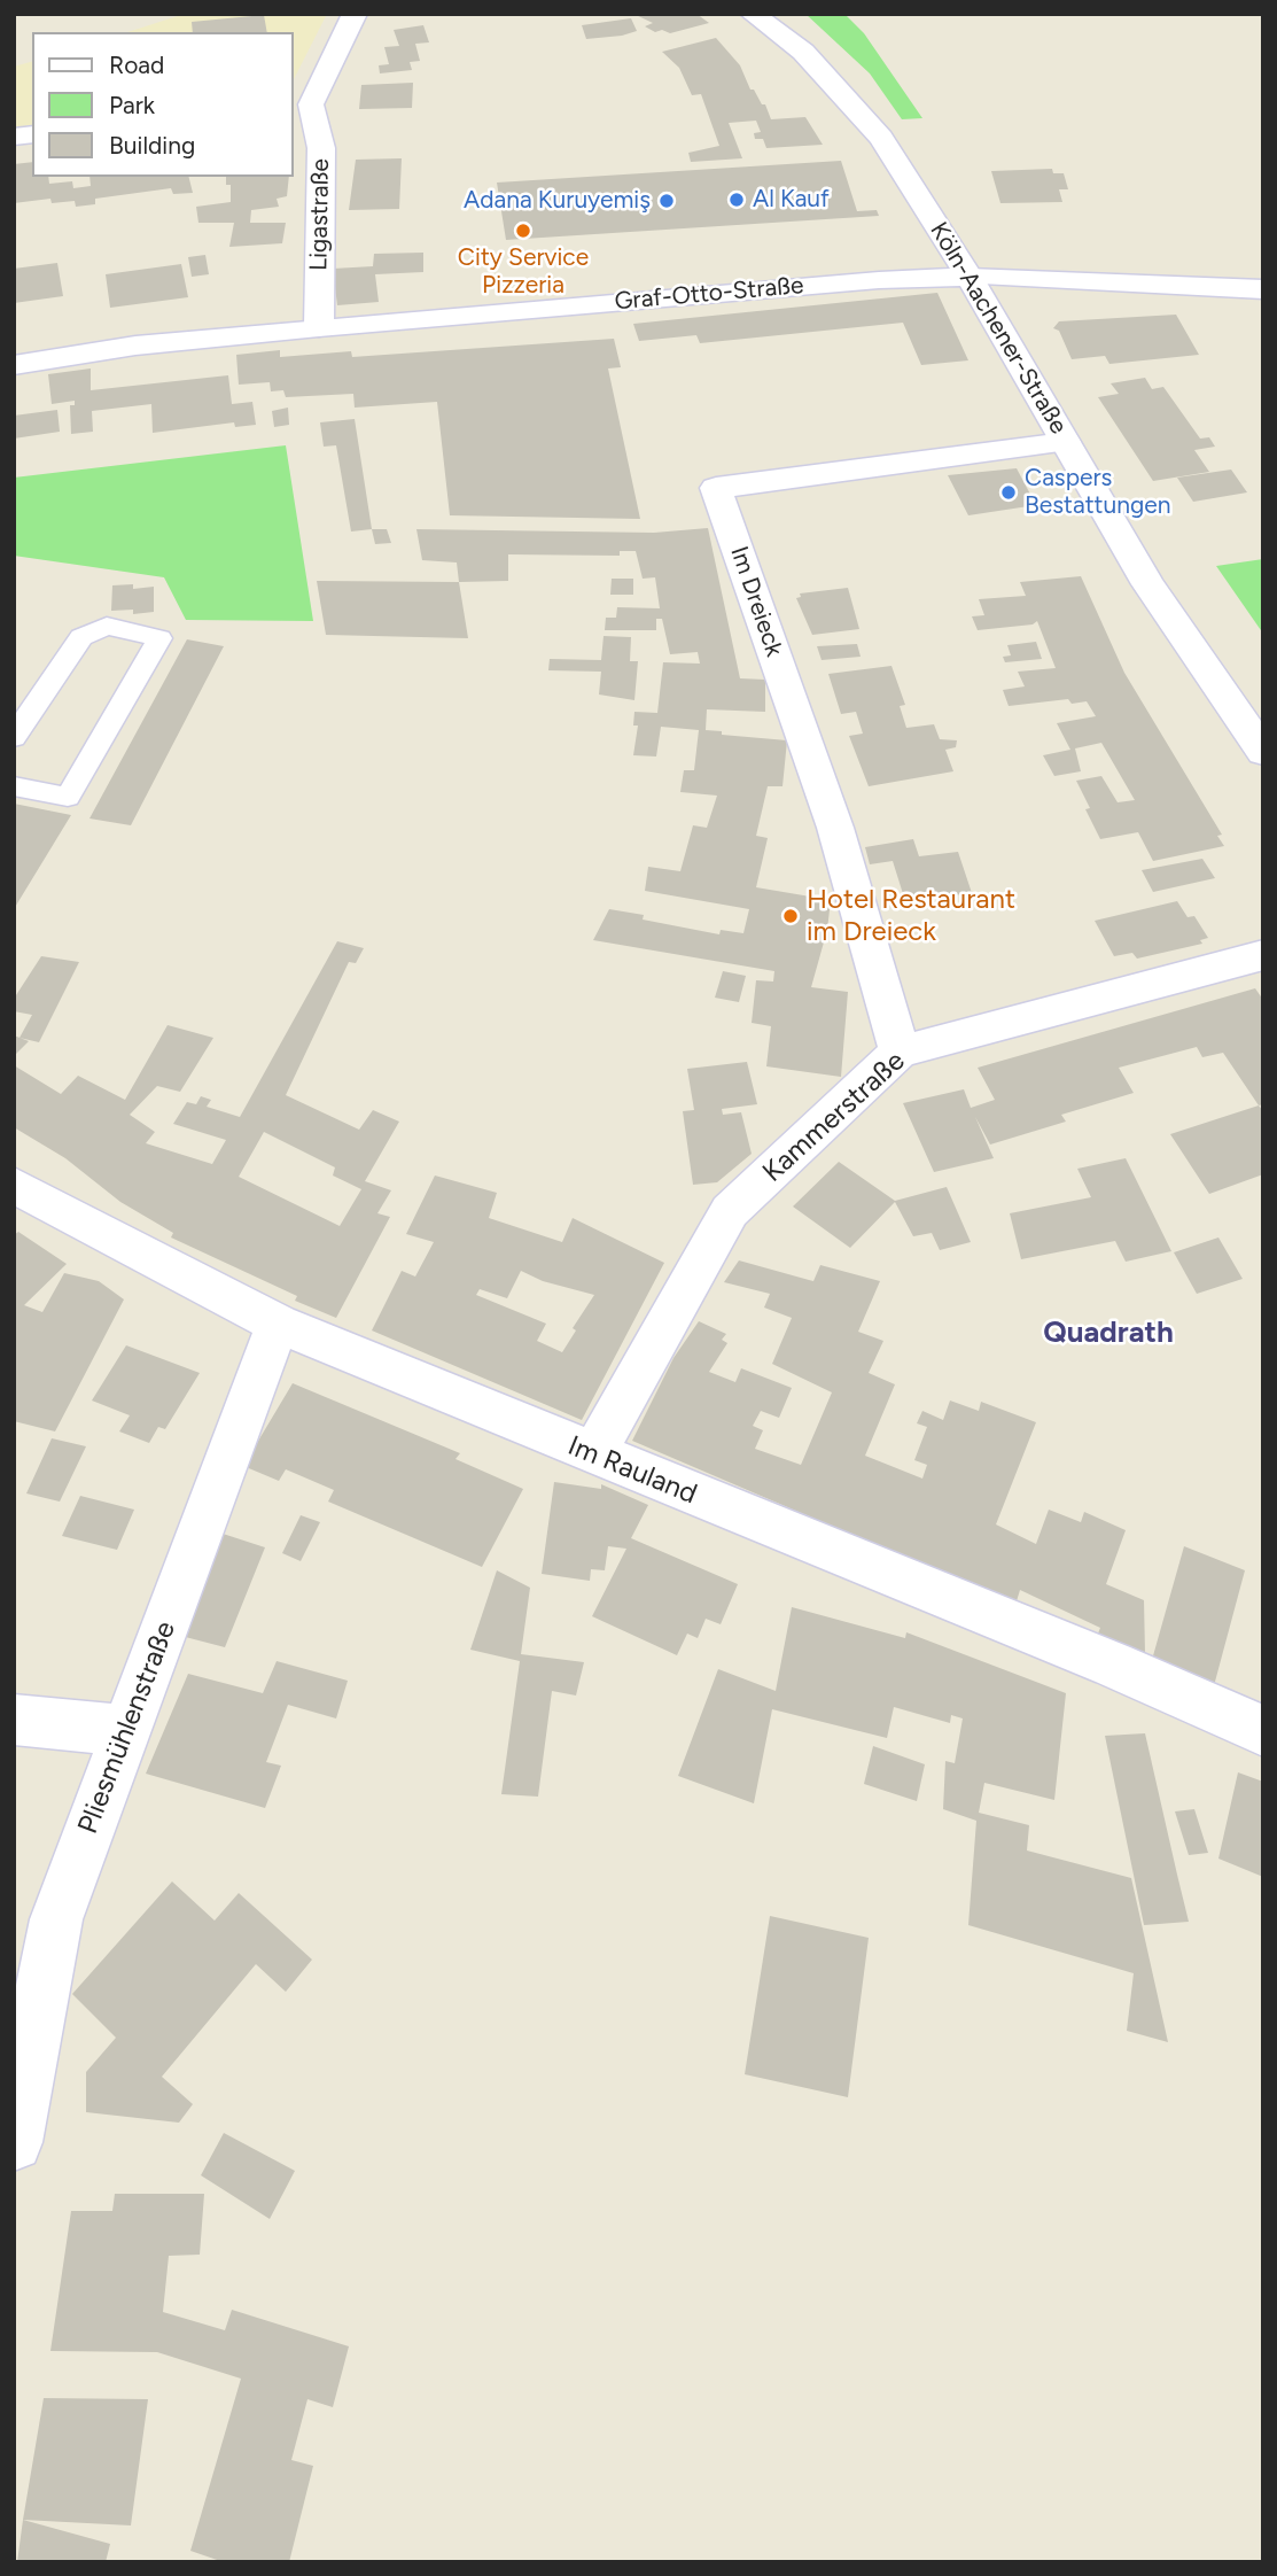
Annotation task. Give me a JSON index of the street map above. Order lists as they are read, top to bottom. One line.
{"streets":{"street":["Ligastraße","Graf-Otto-Straße","Köln-Aachener-Straße","Im Dreieck","Kammerstraße","Im Rauland","Pliesmühlenstraße"]},"crossings":[["Ligastraße","Graf-Otto-Straße"],["Graf-Otto-Straße","Köln-Aachener-Straße"],["Köln-Aachener-Straße","Im Dreieck"],["Im Dreieck","Kammerstraße"],["Kammerstraße","Im Rauland"],["Im Rauland","Pliesmühlenstraße"]],"districts":["Quadrath"],"places":["Al Kauf","Adana Kuruyemiş","City Service Pizzeria","Caspers Bestattungen","Hotel Restaurant im Dreieck"],"legend":["Road","Park","Building"]}
